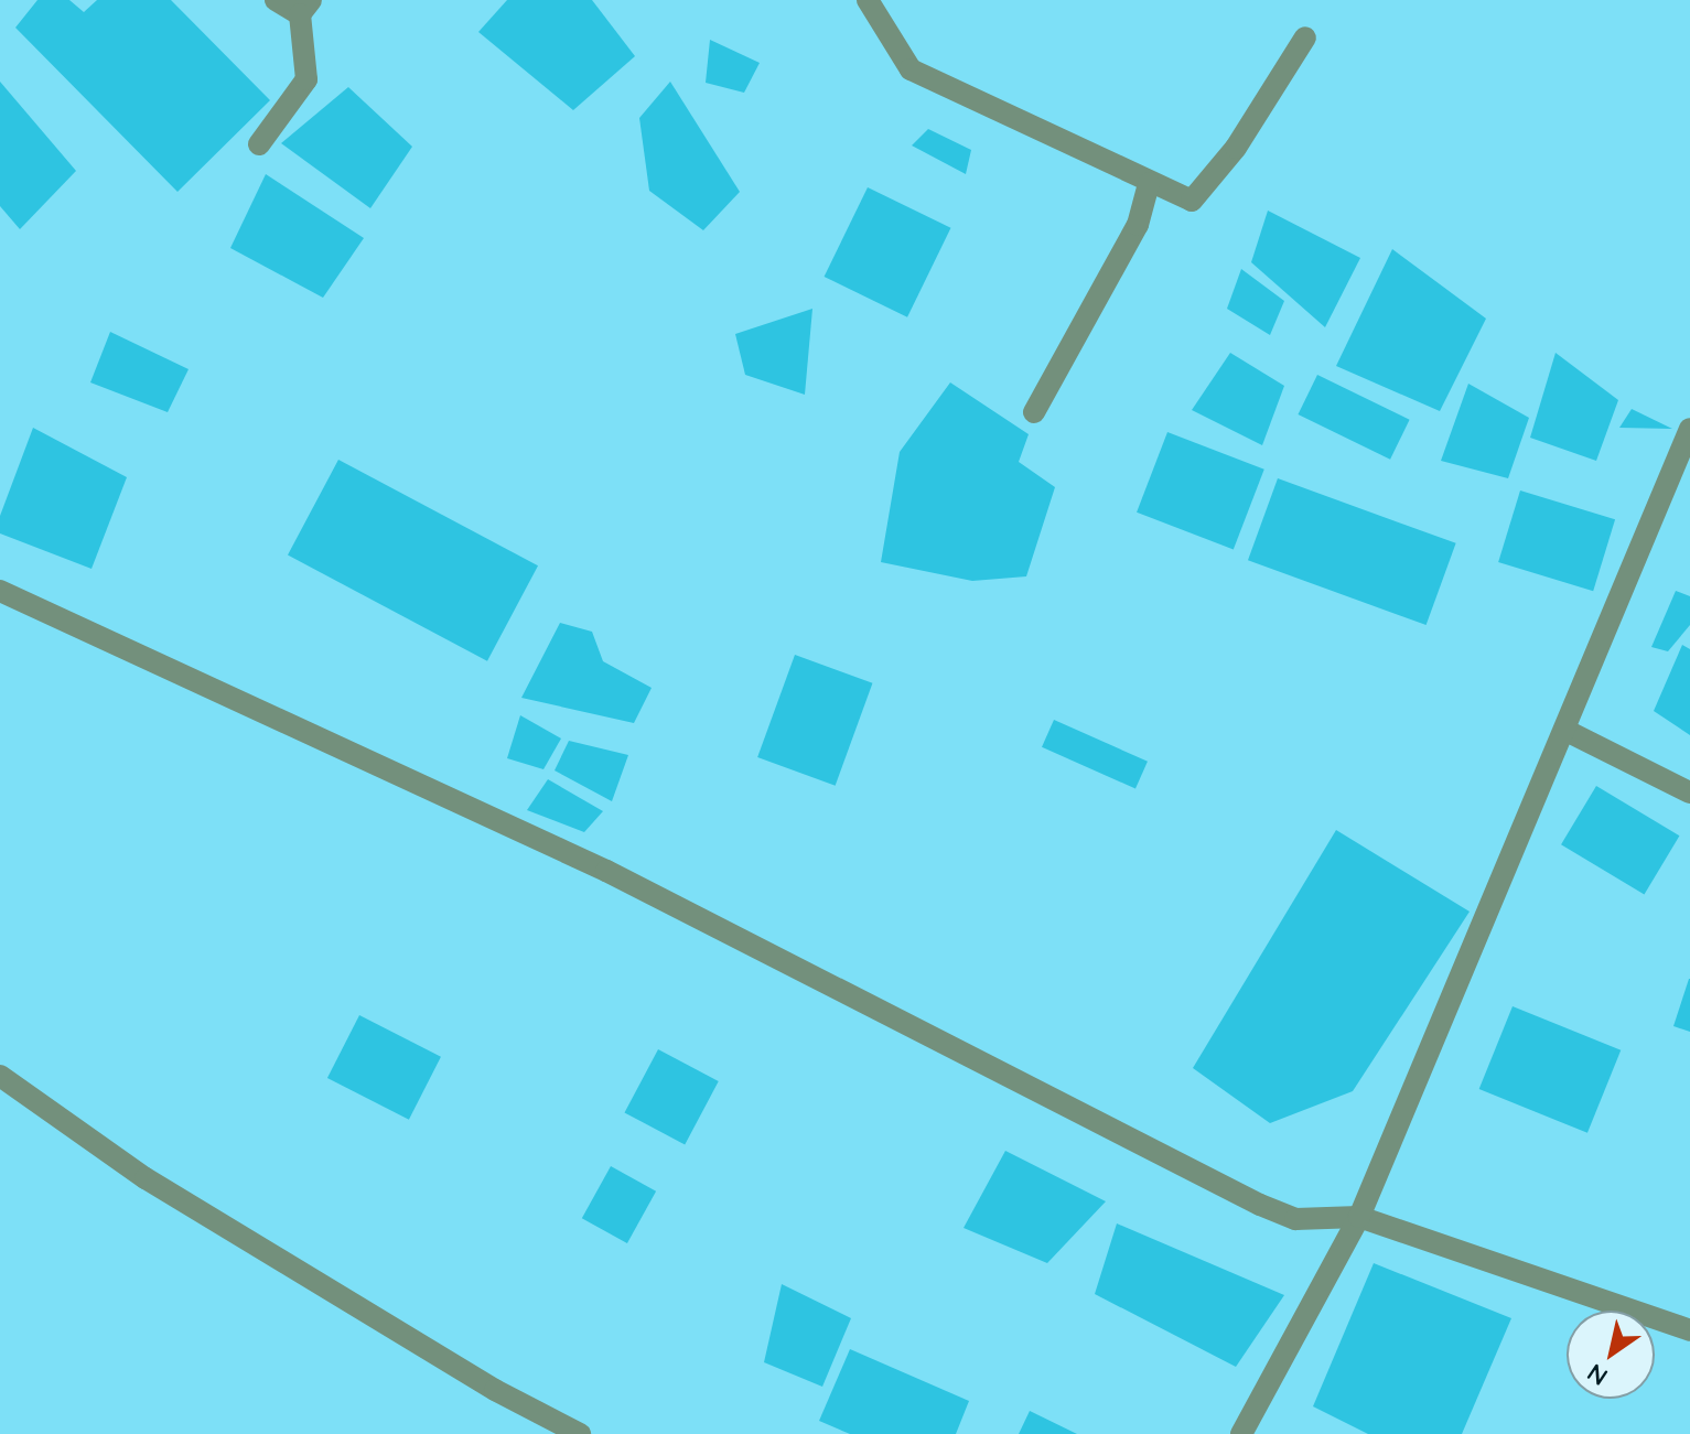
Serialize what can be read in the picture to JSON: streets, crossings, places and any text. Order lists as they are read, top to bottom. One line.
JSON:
{"north":"bottom left"}
